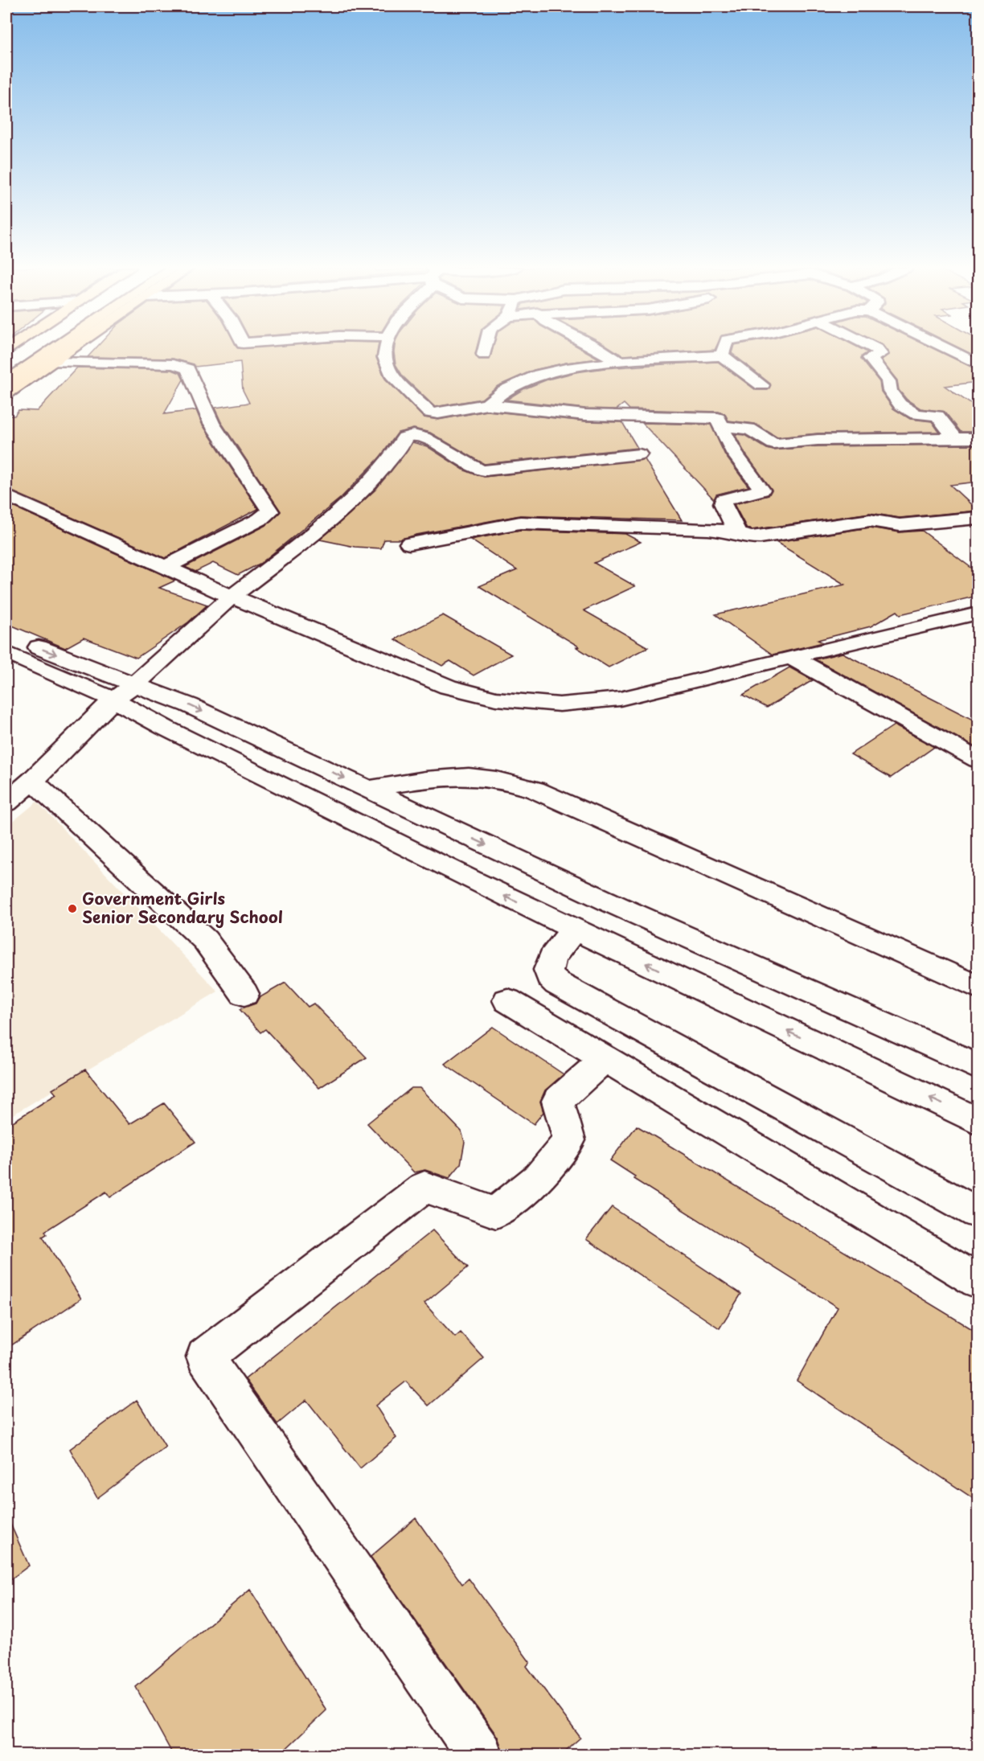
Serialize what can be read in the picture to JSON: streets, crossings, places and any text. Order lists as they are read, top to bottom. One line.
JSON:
{"places":["Government Girls Senior Secondary School"]}
